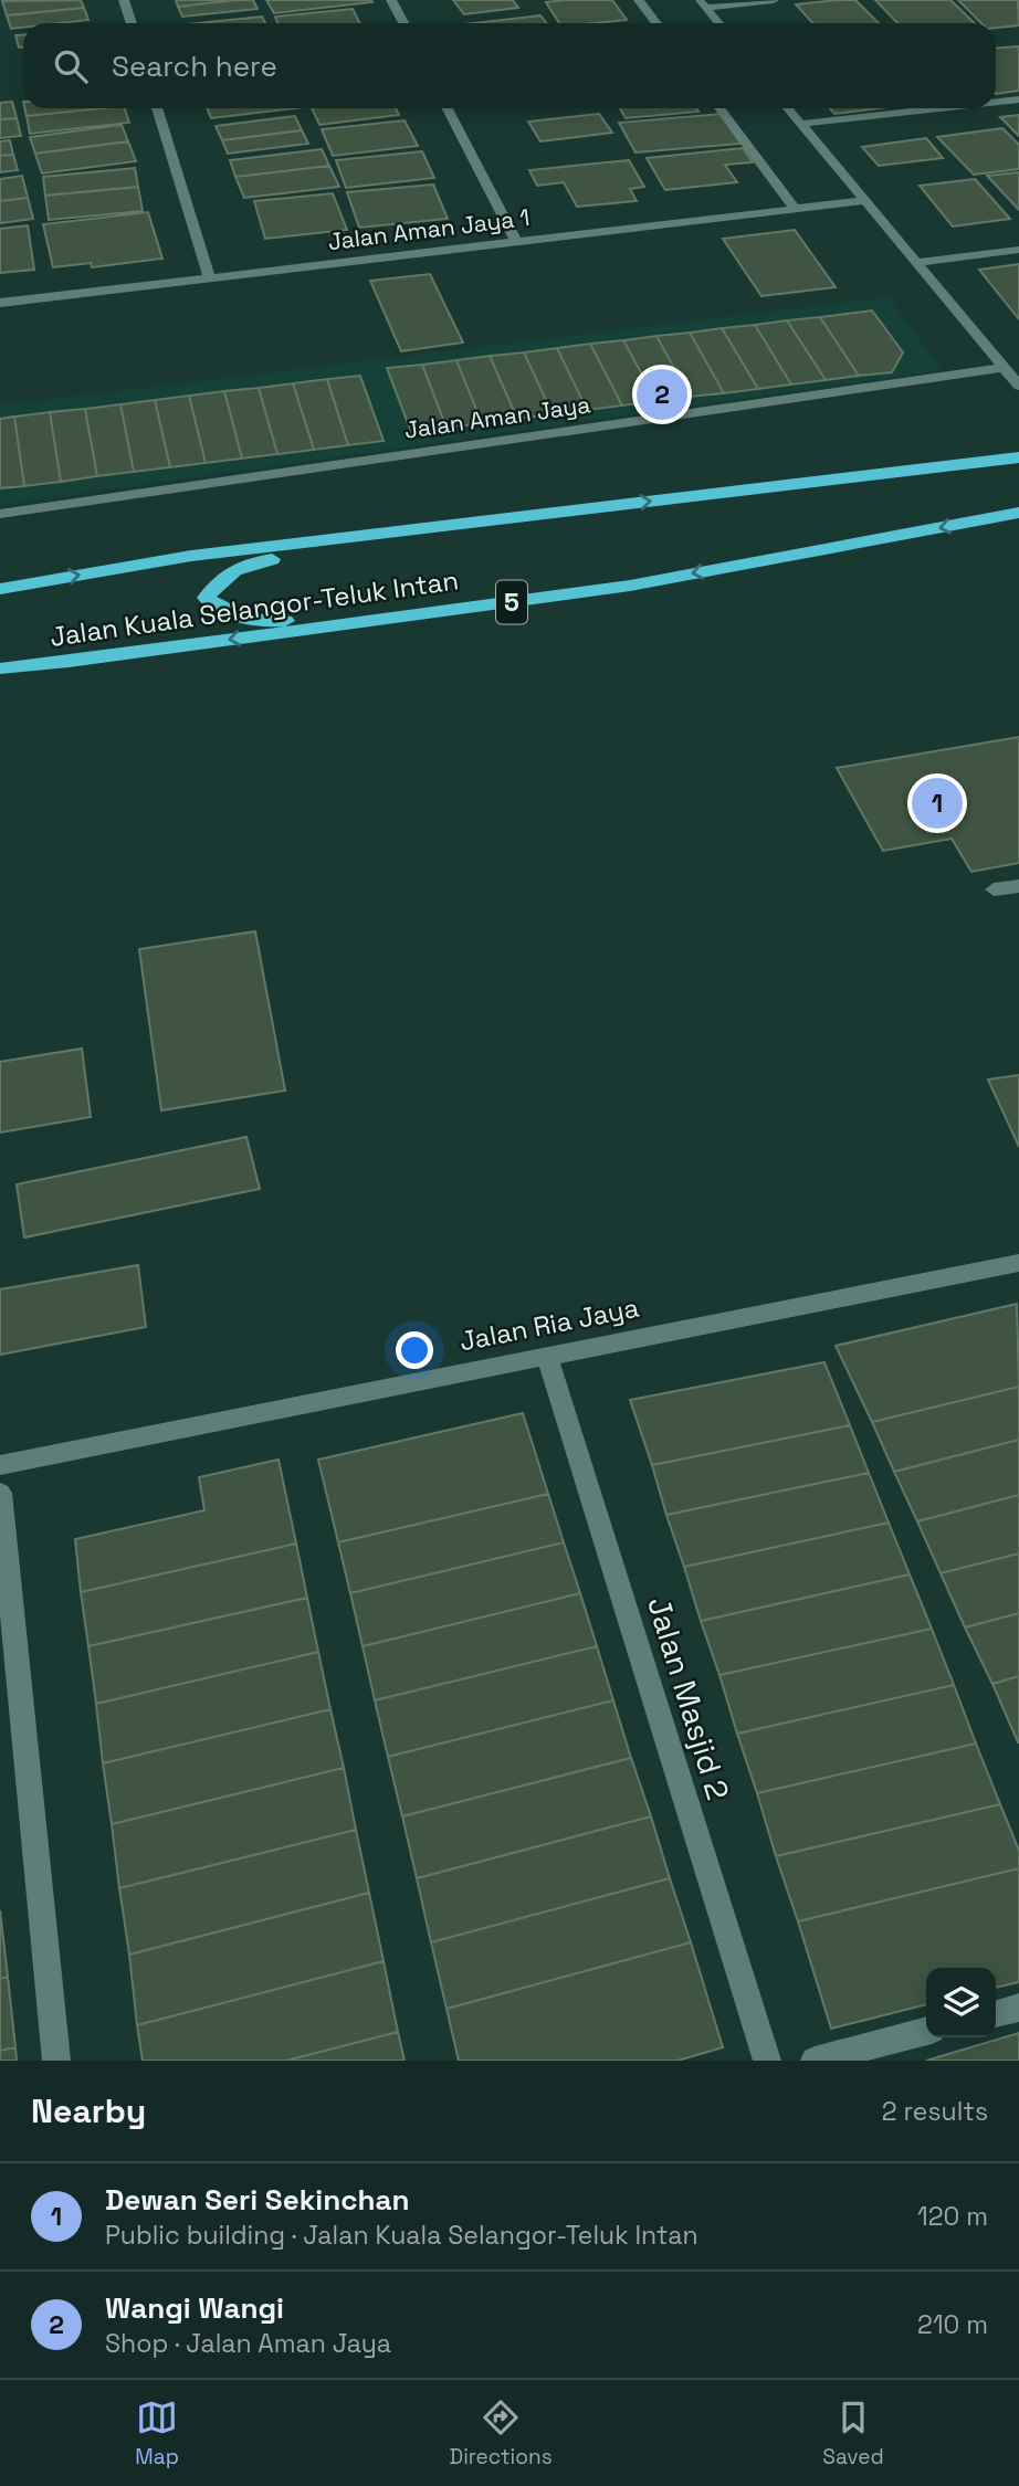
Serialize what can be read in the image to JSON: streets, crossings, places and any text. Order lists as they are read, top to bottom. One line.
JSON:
{"streets":{"highway":["5","Jalan Kuala Selangor-Teluk Intan"],"street":["Jalan Aman Jaya 1","Jalan Aman Jaya","Jalan Ria Jaya","Jalan Masjid 2"]},"crossings":[["Jalan Ria Jaya","Jalan Masjid 2"]],"page":{"search":"Search here","pins":["2","1"],"heading":["Nearby","2 results"],"list":[{"mark":"1","name":"Dewan Seri Sekinchan","note":"Public building · Jalan Kuala Selangor-Teluk Intan","value":"120 m"},{"mark":"2","name":"Wangi Wangi","note":"Shop · Jalan Aman Jaya","value":"210 m"}],"nav":["Map","Directions","Saved"]}}
